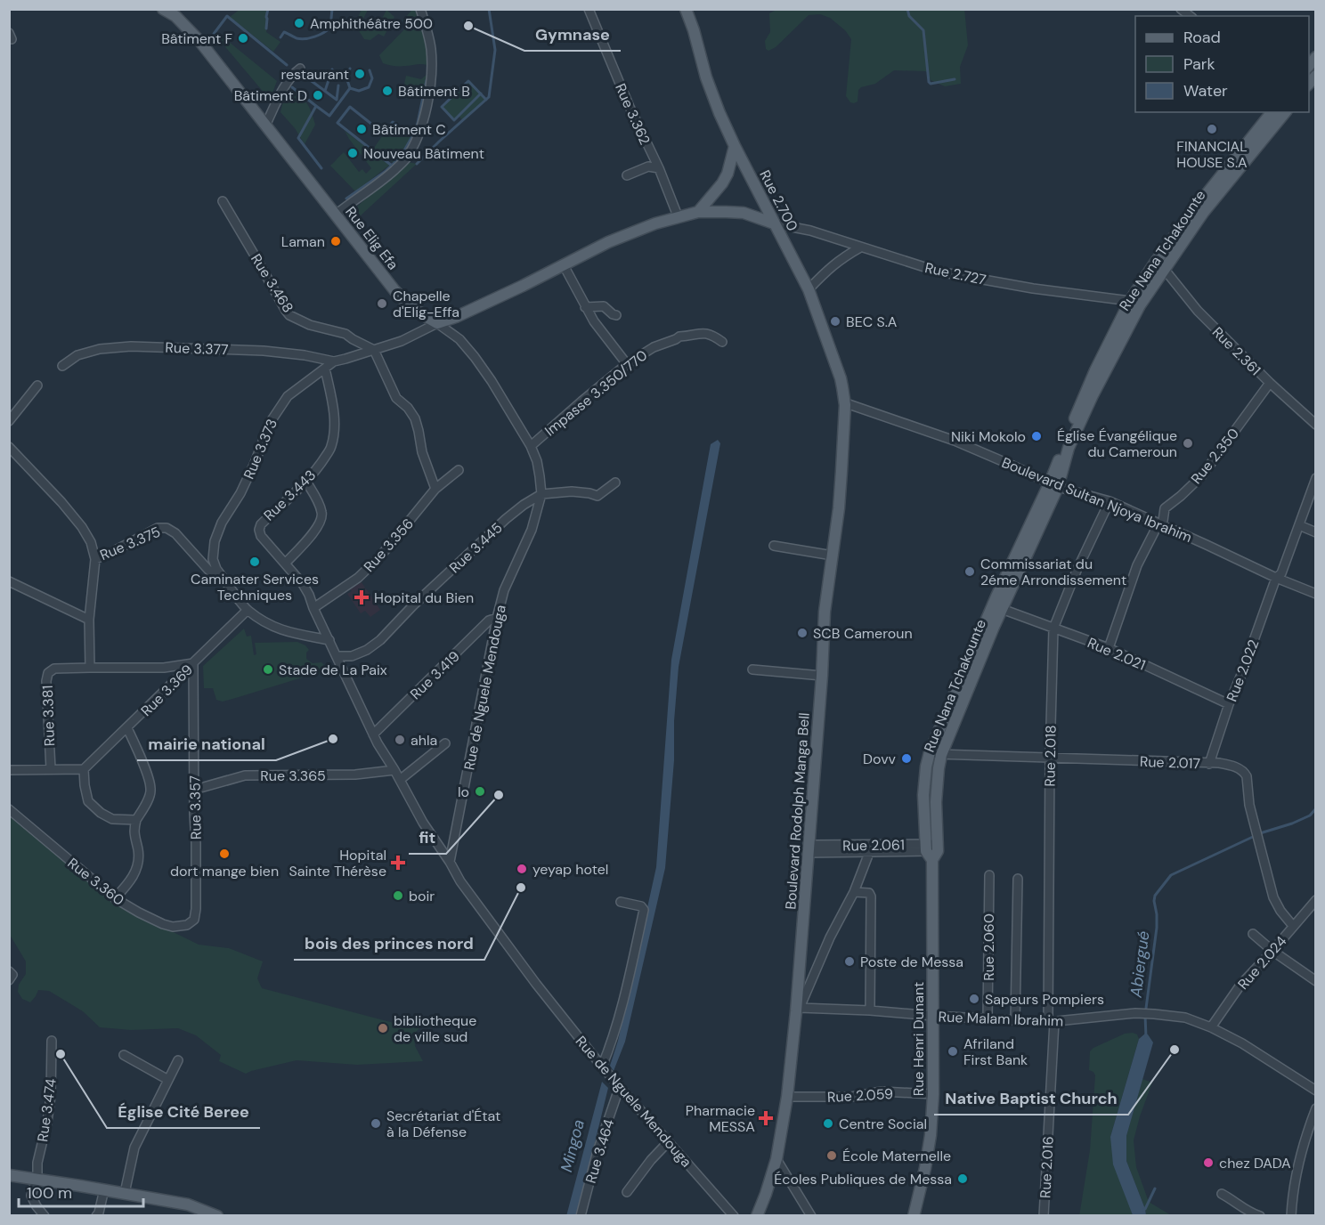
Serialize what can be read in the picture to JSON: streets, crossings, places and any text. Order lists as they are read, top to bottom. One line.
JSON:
{"streets":{"main road":["Rue 2.700","Rue Elig Efa","Rue Nana Tchakounte","Boulevard Rodolph Manga Bell","Rue Henri Dunant"],"street":["Rue 3.362","Rue 2.727","Rue 3.468","Rue 3.377","Rue 2.361","Impasse 3.350/770","Rue 3.373","Rue 2.350","Rue 3.443","Boulevard Sultan Njoya Ibrahim","Rue 3.375","Rue 3.356","Rue 3.445","Rue 2.021","Rue 2.022","Rue 3.419","Rue de Nguele Mendouga","Rue 3.369","Rue 3.381","Rue 2.018","Rue 2.017","Rue 3.365","Rue 3.357","Rue 2.061","Rue 3.360","Rue 2.060","Rue 2.024","Rue Malam Ibrahim","Rue 2.059","Rue 3.474","Rue 3.464","Rue 2.016"]},"crossings":[["Rue 2.700","Rue 2.727"],["Rue 2.700","Boulevard Sultan Njoya Ibrahim"],["Rue 2.700","Boulevard Rodolph Manga Bell"],["Rue Elig Efa","Rue 3.373"],["Rue Elig Efa","Rue de Nguele Mendouga"],["Rue Nana Tchakounte","Rue 2.727"],["Rue Nana Tchakounte","Rue 2.361"],["Rue Nana Tchakounte","Boulevard Sultan Njoya Ibrahim"],["Rue Nana Tchakounte","Rue 2.021"],["Rue Nana Tchakounte","Rue 2.017"],["Rue Nana Tchakounte","Rue 2.061"],["Rue Nana Tchakounte","Rue Henri Dunant"],["Rue 3.468","Rue 3.373"],["Rue 3.377","Rue 3.373"],["Rue 2.361","Rue 2.350"],["Impasse 3.350/770","Rue de Nguele Mendouga"],["Rue 3.373","Rue 3.443"],["Rue 3.373","Rue 3.375"],["Rue 3.373","Rue de Nguele Mendouga"],["Rue 2.350","Boulevard Sultan Njoya Ibrahim"],["Rue 2.350","Rue 2.021"],["Rue 3.443","Rue 3.356"],["Boulevard Sultan Njoya Ibrahim","Rue 2.022"],["Boulevard Sultan Njoya Ibrahim","Rue 2.018"],["Boulevard Sultan Njoya Ibrahim","Boulevard Rodolph Manga Bell"],["Rue 3.375","Rue 3.369"],["Rue 3.445","Rue de Nguele Mendouga"],["Rue 2.021","Rue 2.022"],["Rue 2.021","Rue 2.018"],["Rue 2.022","Rue 2.017"],["Rue 3.419","Rue de Nguele Mendouga"],["Rue de Nguele Mendouga","Rue 3.464"],["Rue 3.369","Rue 3.357"],["Rue 2.018","Rue 2.017"],["Rue 2.018","Rue Malam Ibrahim"],["Rue 2.018","Rue 2.016"],["Rue 2.017","Rue 2.024"],["Rue 3.365","Rue 3.357"],["Rue 3.357","Rue 3.360"],["Boulevard Rodolph Manga Bell","Rue 2.061"],["Boulevard Rodolph Manga Bell","Rue Malam Ibrahim"],["Boulevard Rodolph Manga Bell","Rue 2.059"],["Rue 2.061","Rue Henri Dunant"],["Rue 2.060","Rue Malam Ibrahim"],["Rue 2.024","Rue Malam Ibrahim"],["Rue Malam Ibrahim","Rue Henri Dunant"],["Rue Malam Ibrahim","Rue 2.016"],["Rue Henri Dunant","Rue 2.059"]],"water":["Abiergué","Mingoa"],"places":{"other":["Amphithéâtre 500","Gymnase","Bâtiment F","restaurant","Bâtiment B","Bâtiment D","Bâtiment C","FINANCIAL HOUSE S.A","Nouveau Bâtiment","Laman","Chapelle d'Elig-Effa","BEC S.A","Niki Mokolo","Église Évangélique du Cameroun","Caminater Services Techniques","Commissariat du 2éme Arrondissement","SCB Cameroun","Stade de La Paix","mairie national","ahla","Dovv","lo","fit","dort mange bien","yeyap hotel","bois des princes nord","boir","Poste de Messa","Sapeurs Pompiers","bibliotheque de ville sud","Native Baptist Church","Afriland First Bank","Église Cité Beree","Secrétariat d'État à la Défense","Centre Social","École Maternelle","chez DADA","Écoles Publiques de Messa"],"health":["Hopital du Bien","Hopital Sainte Thérèse","Pharmacie MESSA"]},"legend":["Road","Park","Water"],"scale_bar":"100 m"}
